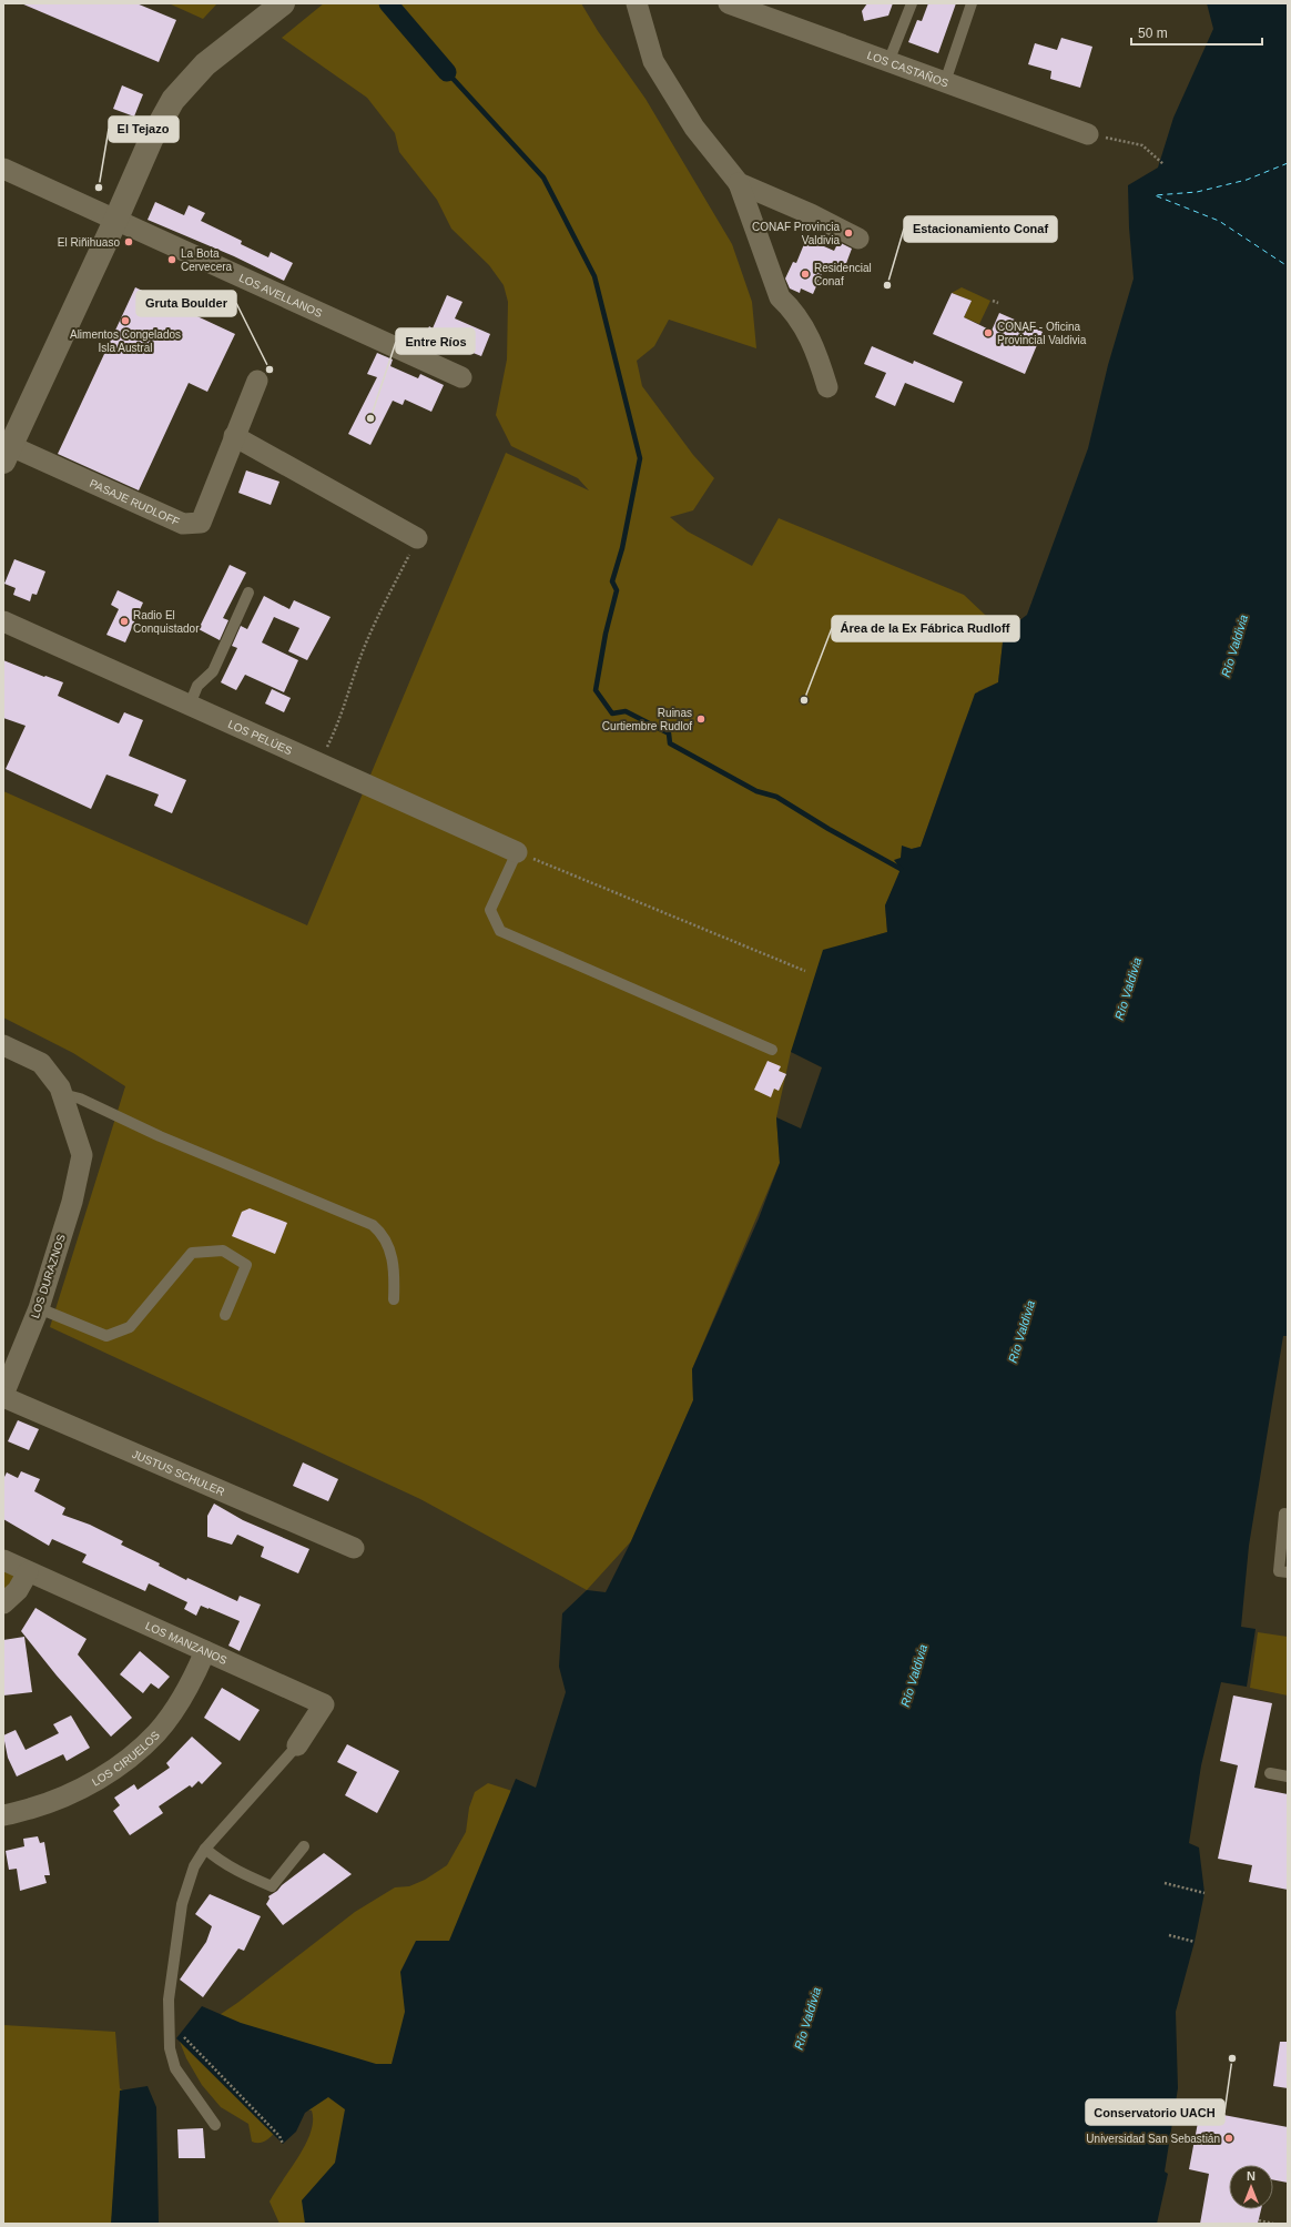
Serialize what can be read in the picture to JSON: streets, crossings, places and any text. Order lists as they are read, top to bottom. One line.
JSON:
{"streets":{"street":["LOS CASTAÑOS","LOS AVELLANOS","PASAJE RUDLOFF","LOS PELÚES","LOS DURAZNOS","JUSTUS SCHULER","LOS MANZANOS","LOS CIRUELOS"]},"crossings":[["LOS DURAZNOS","JUSTUS SCHULER"],["LOS MANZANOS","LOS CIRUELOS"]],"water":["Río Valdivia"],"places":["El Tejazo","CONAF Provincia Valdivia","El Riñihuaso","La Bota Cervecera","Residencial Conaf","Estacionamiento Conaf","Alimentos Congelados Isla Austral","CONAF - Oficina Provincial Valdivia","Gruta Boulder","Entre Ríos","Radio El Conquistador","Área de la Ex Fábrica Rudloff","Ruinas Curtiembre Rudlof","Conservatorio UACH","Universidad San Sebastián"],"scale_bar":"50 m","north":"top"}
